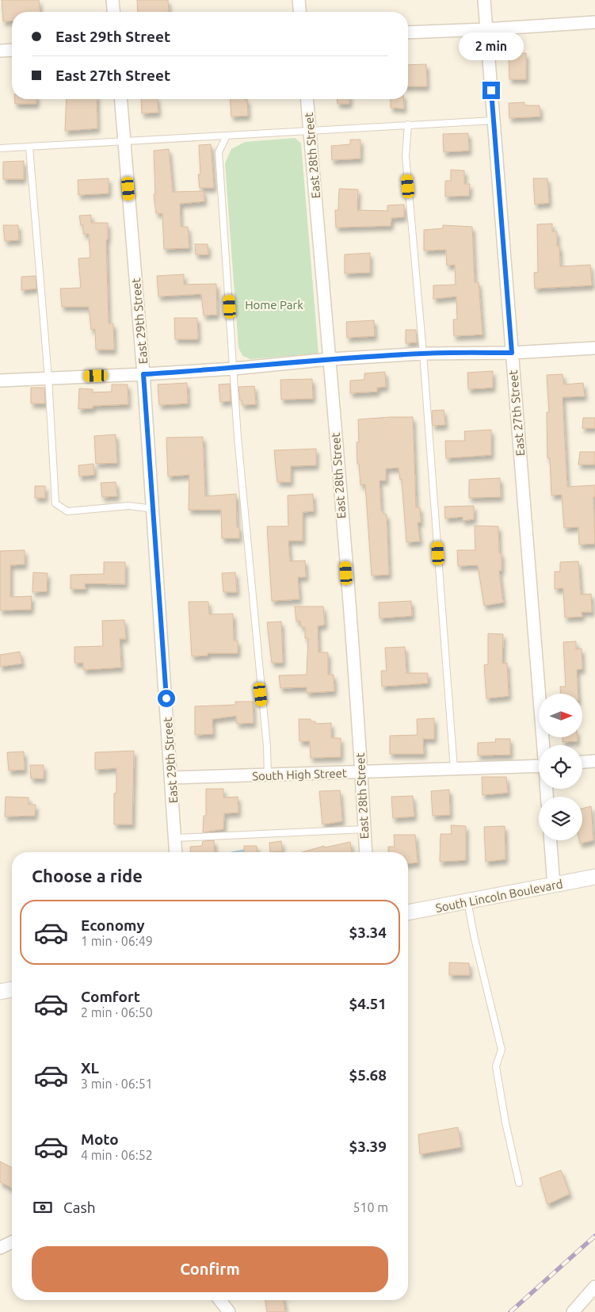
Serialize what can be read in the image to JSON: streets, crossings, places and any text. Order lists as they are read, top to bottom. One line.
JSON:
{"streets":{"street":["East 28th Street","East 29th Street","East 27th Street","South High Street","South Lincoln Boulevard"]},"crossings":[["East 28th Street","South High Street"],["East 29th Street","South High Street"]],"parks":["Home Park"],"north":"right","page":{"banner":["East 29th Street","East 27th Street"],"bubble":"2 min","heading":"Choose a ride","list":[{"name":"Economy","note":"1 min · 06:49","value":"$3.34"},{"name":"Comfort","note":"2 min · 06:50","value":"$4.51"},{"name":"XL","note":"3 min · 06:51","value":"$5.68"},{"name":"Moto","note":"4 min · 06:52","value":"$3.39"}],"pay":["Cash","510 m"],"buttons":"Confirm"}}
